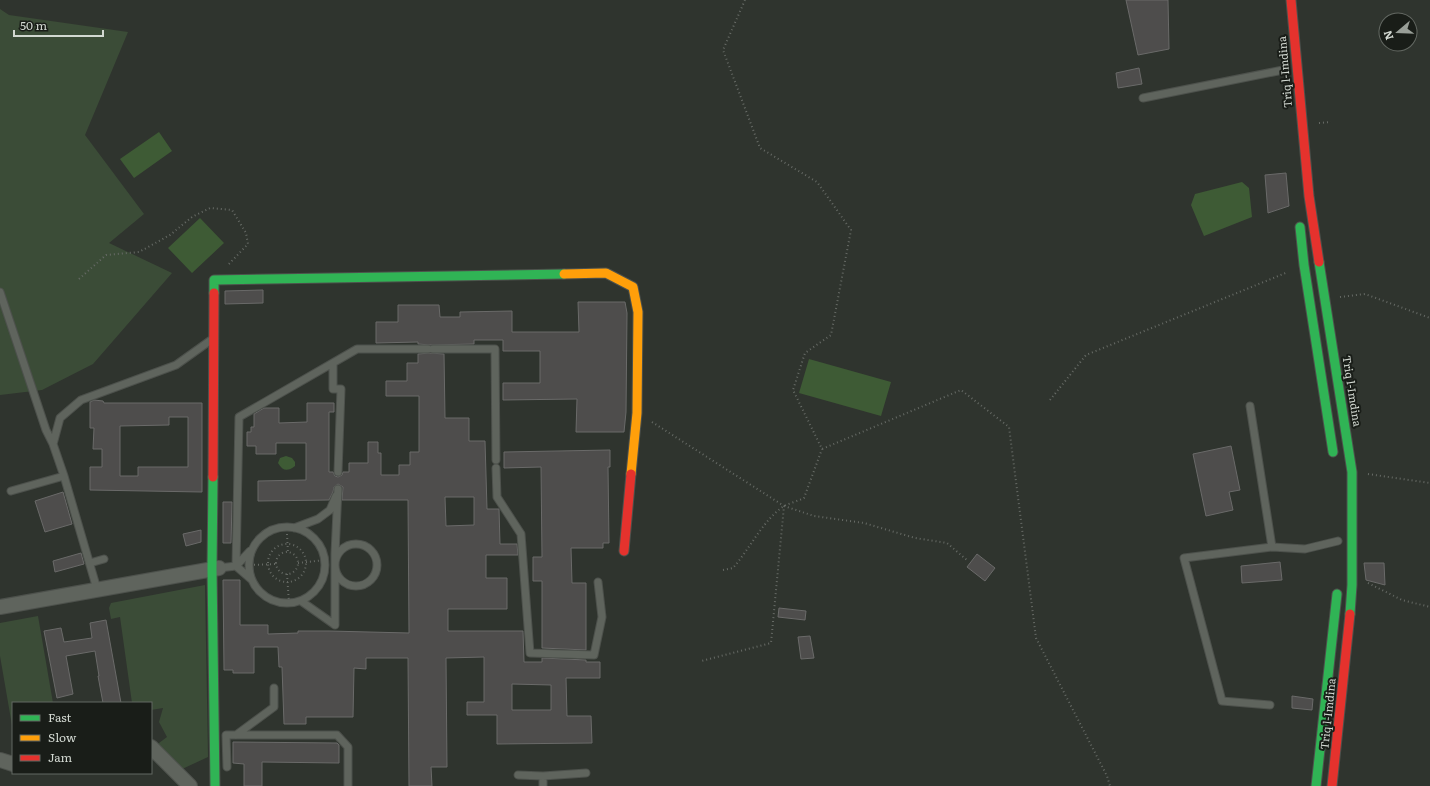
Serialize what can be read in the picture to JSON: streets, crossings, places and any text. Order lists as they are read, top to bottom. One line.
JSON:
{"streets":{"main road":["Triq l-Imdina"]},"legend":["Fast","Slow","Jam"],"scale_bar":"50 m","north":"left"}
